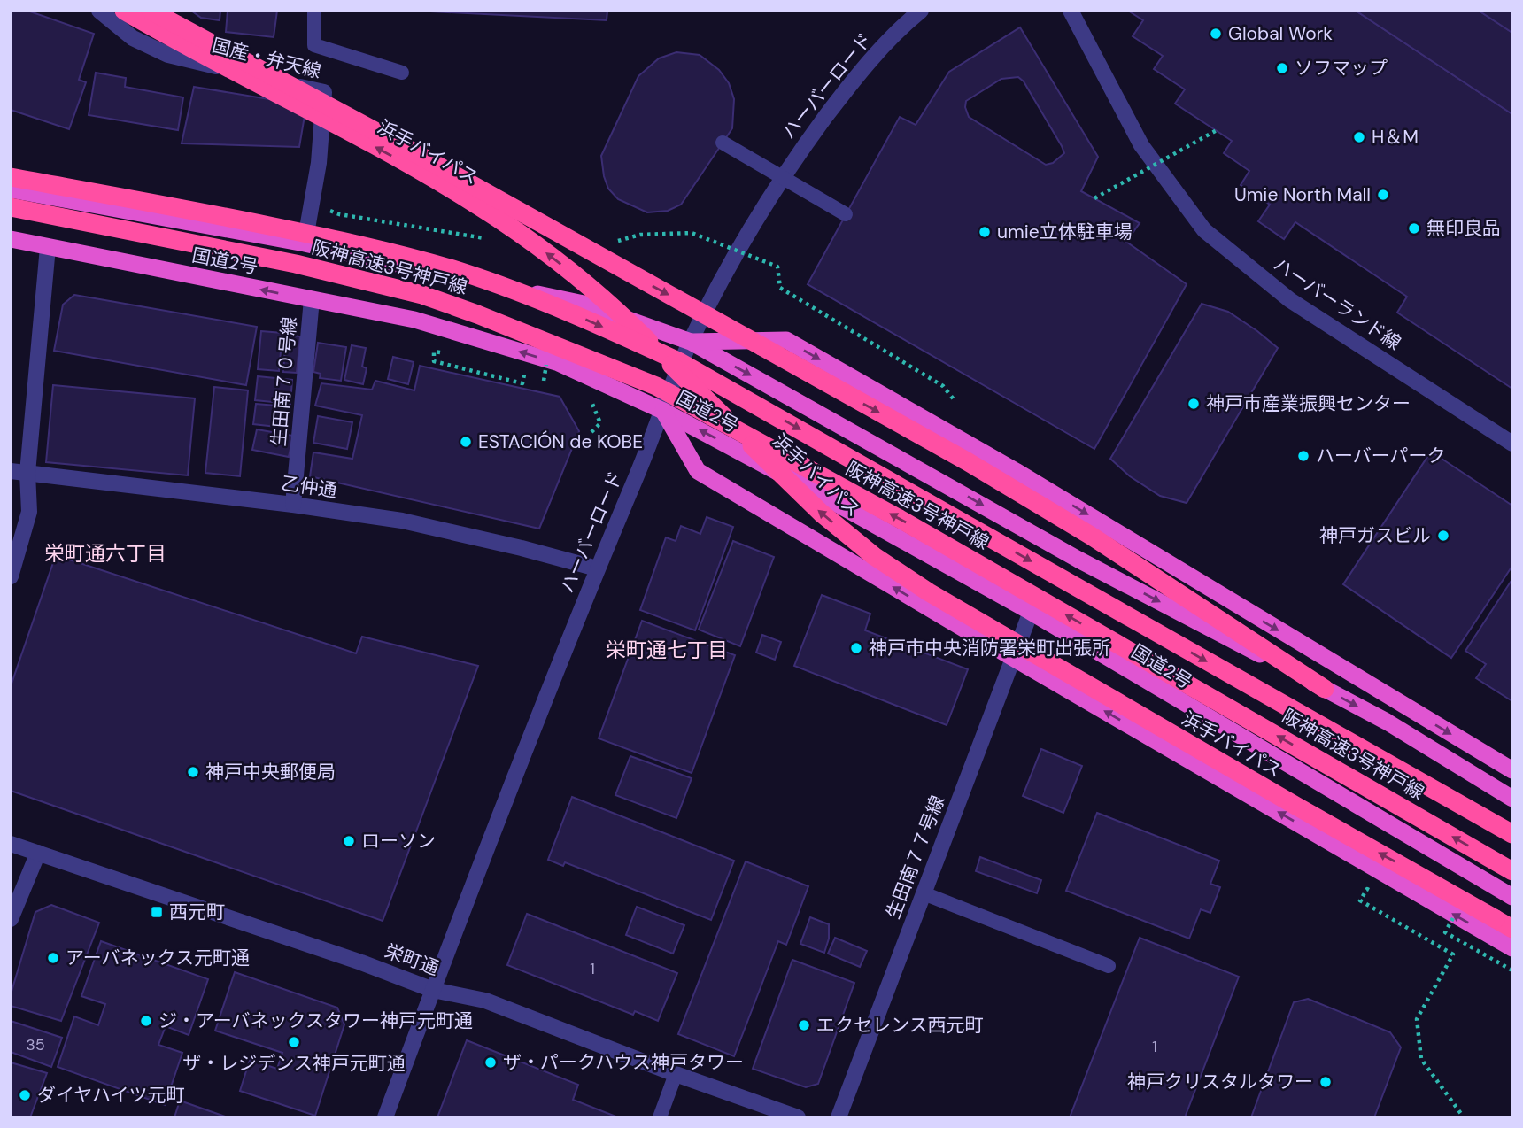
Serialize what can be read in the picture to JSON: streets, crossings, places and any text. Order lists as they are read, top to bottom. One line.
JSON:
{"streets":{"highway":["浜手バイパス","国道2号","阪神高速3号神戸線"],"street":["国産・弁天線","ハーバーロード","ハーバーランド線","生田南７０号線","乙仲通","生田南７７号線","栄町通"]},"crossings":[["国産・弁天線","国道2号"],["ハーバーロード","国道2号"],["ハーバーロード","乙仲通"],["ハーバーロード","栄町通"],["浜手バイパス","国道2号"],["国道2号","生田南７０号線"],["国道2号","生田南７７号線"],["生田南７０号線","乙仲通"]],"districts":["栄町通六丁目","栄町通七丁目"],"places":{"other":["Global Work","ソフマップ","H＆M","Umie North Mall","無印良品","umie立体駐車場","神戸市産業振興センター","ESTACIÓN de KOBE","ハーバーパーク","神戸ガスビル","神戸市中央消防署栄町出張所","神戸中央郵便局","ローソン","アーバネックス元町通","ジ・アーバネックスタワー神戸元町通","エクセレンス西元町","ザ・レジデンス神戸元町通","ザ・パークハウス神戸タワー","神戸クリスタルタワー","ダイヤハイツ元町"],"transit":["西元町"]},"house_numbers":["1","35","1"]}
